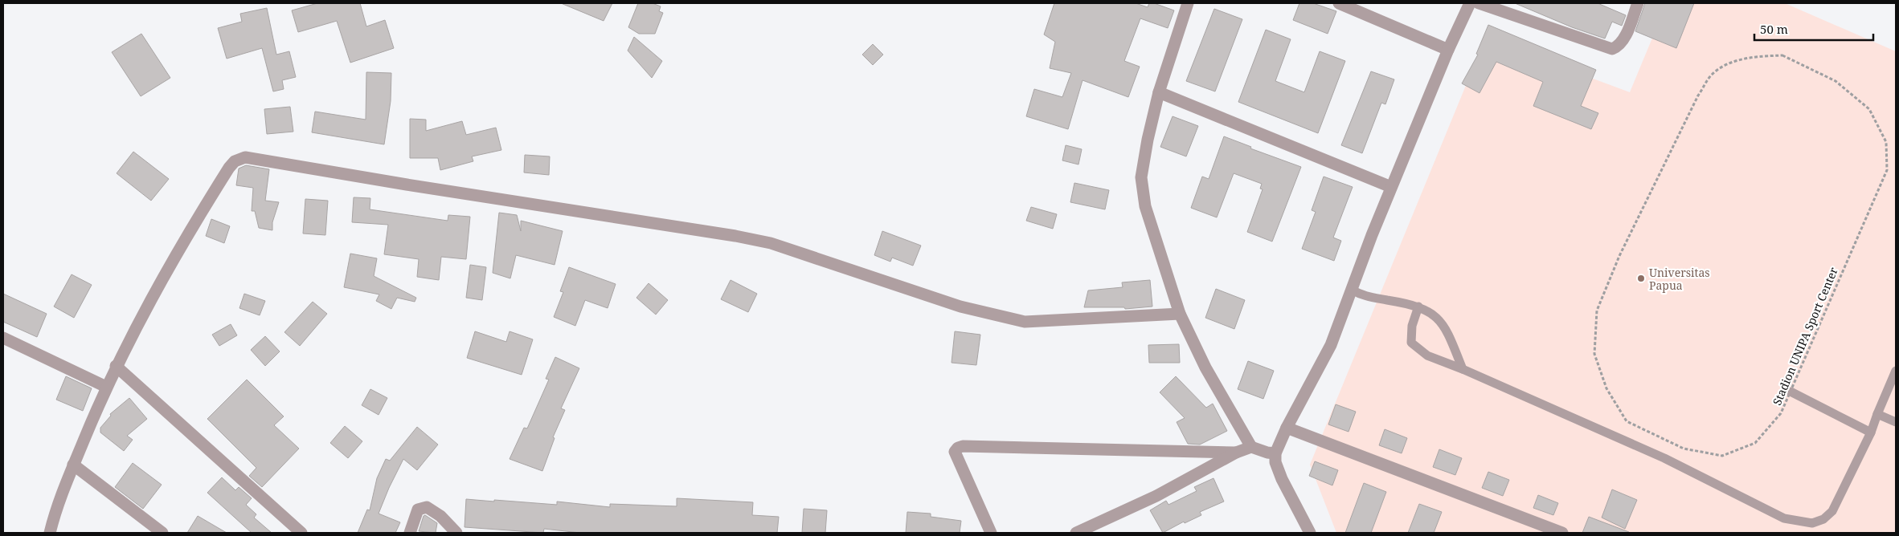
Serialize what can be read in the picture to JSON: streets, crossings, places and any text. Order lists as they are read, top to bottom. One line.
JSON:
{"streets":{"path":["Stadion UNIPA Sport Center"]},"places":["Universitas Papua"],"scale_bar":"50 m"}
